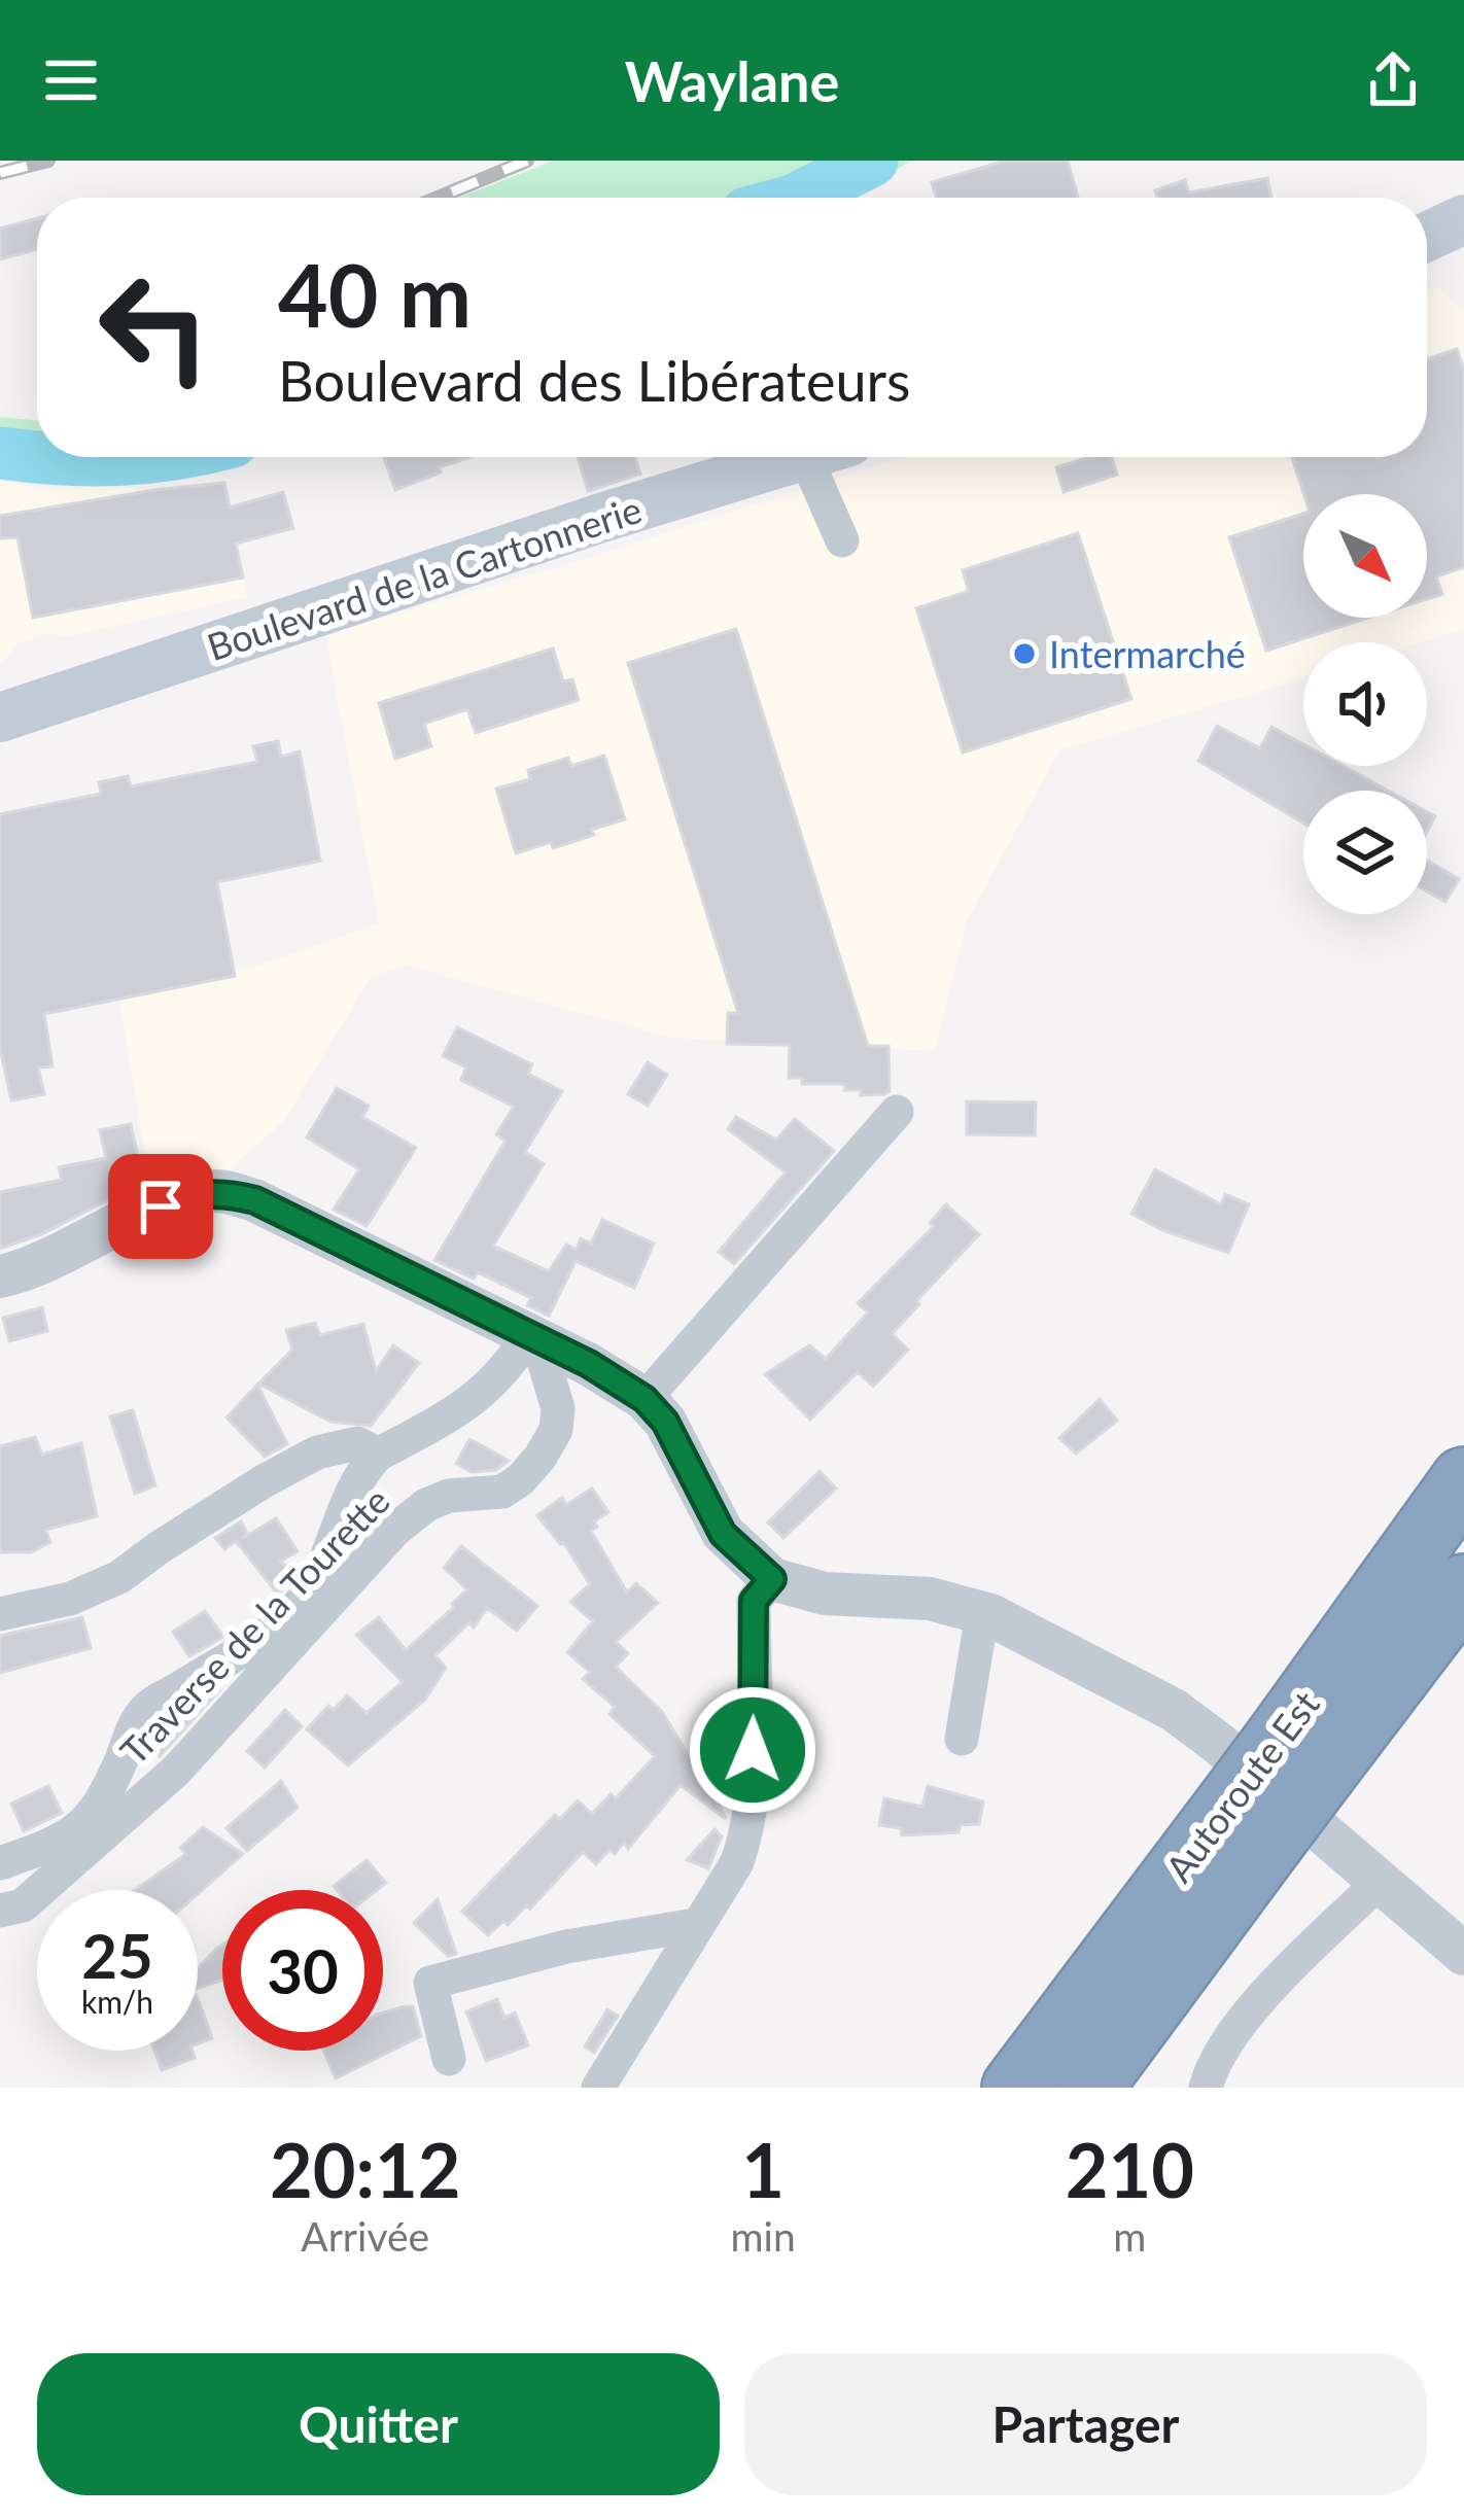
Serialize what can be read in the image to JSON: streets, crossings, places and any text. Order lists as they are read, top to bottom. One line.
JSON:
{"streets":{"highway":["Autoroute Est"],"main road":["Boulevard de la Cartonnerie"],"street":["Traverse de la Tourette"]},"places":["Intermarché"],"north":"bottom right","page":{"header":"Waylane","turn":["40 m","Boulevard des Libérateurs"],"speed":"25 km/h","limit":"30","eta":["20:12","Arrivée","1","min","210","m"],"buttons":["Quitter","Partager"]}}
